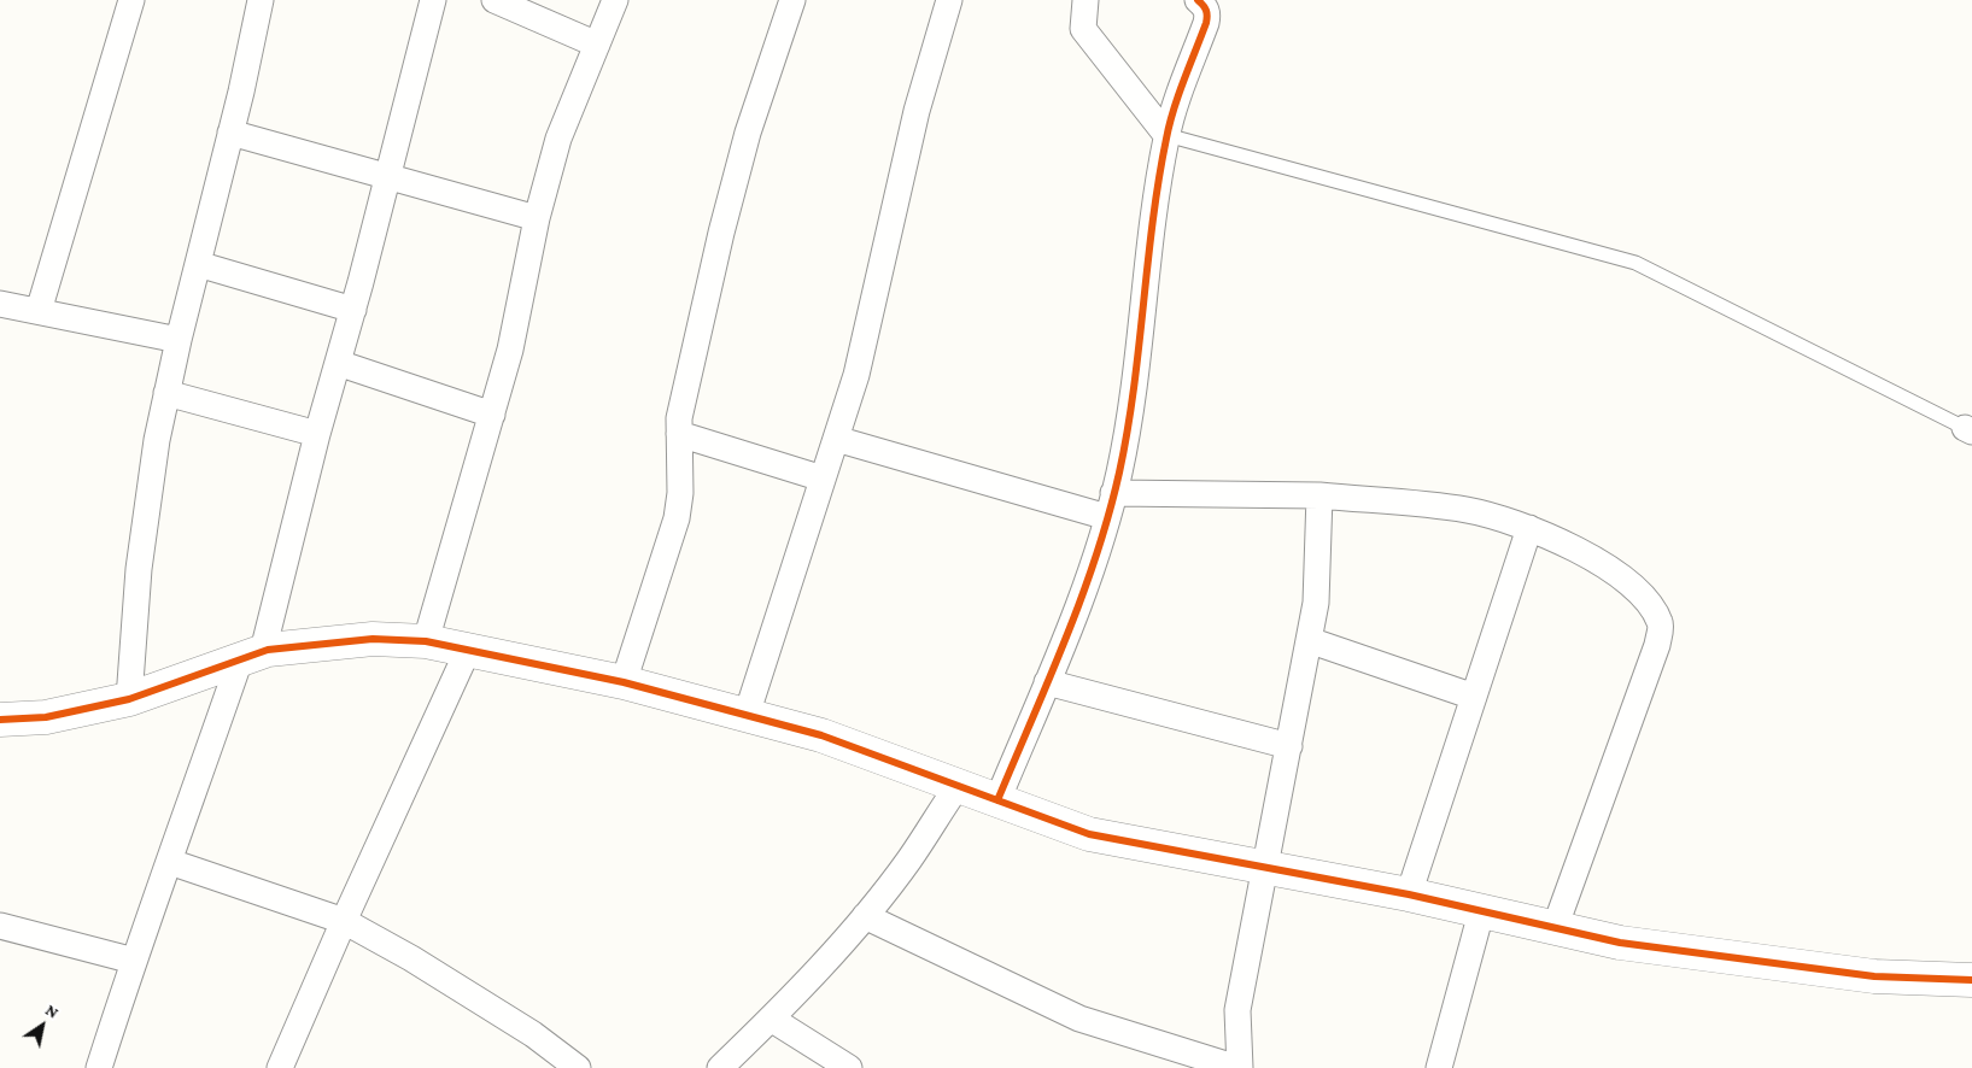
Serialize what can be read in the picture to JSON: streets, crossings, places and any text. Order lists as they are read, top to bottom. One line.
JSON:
{"north":"top right"}
